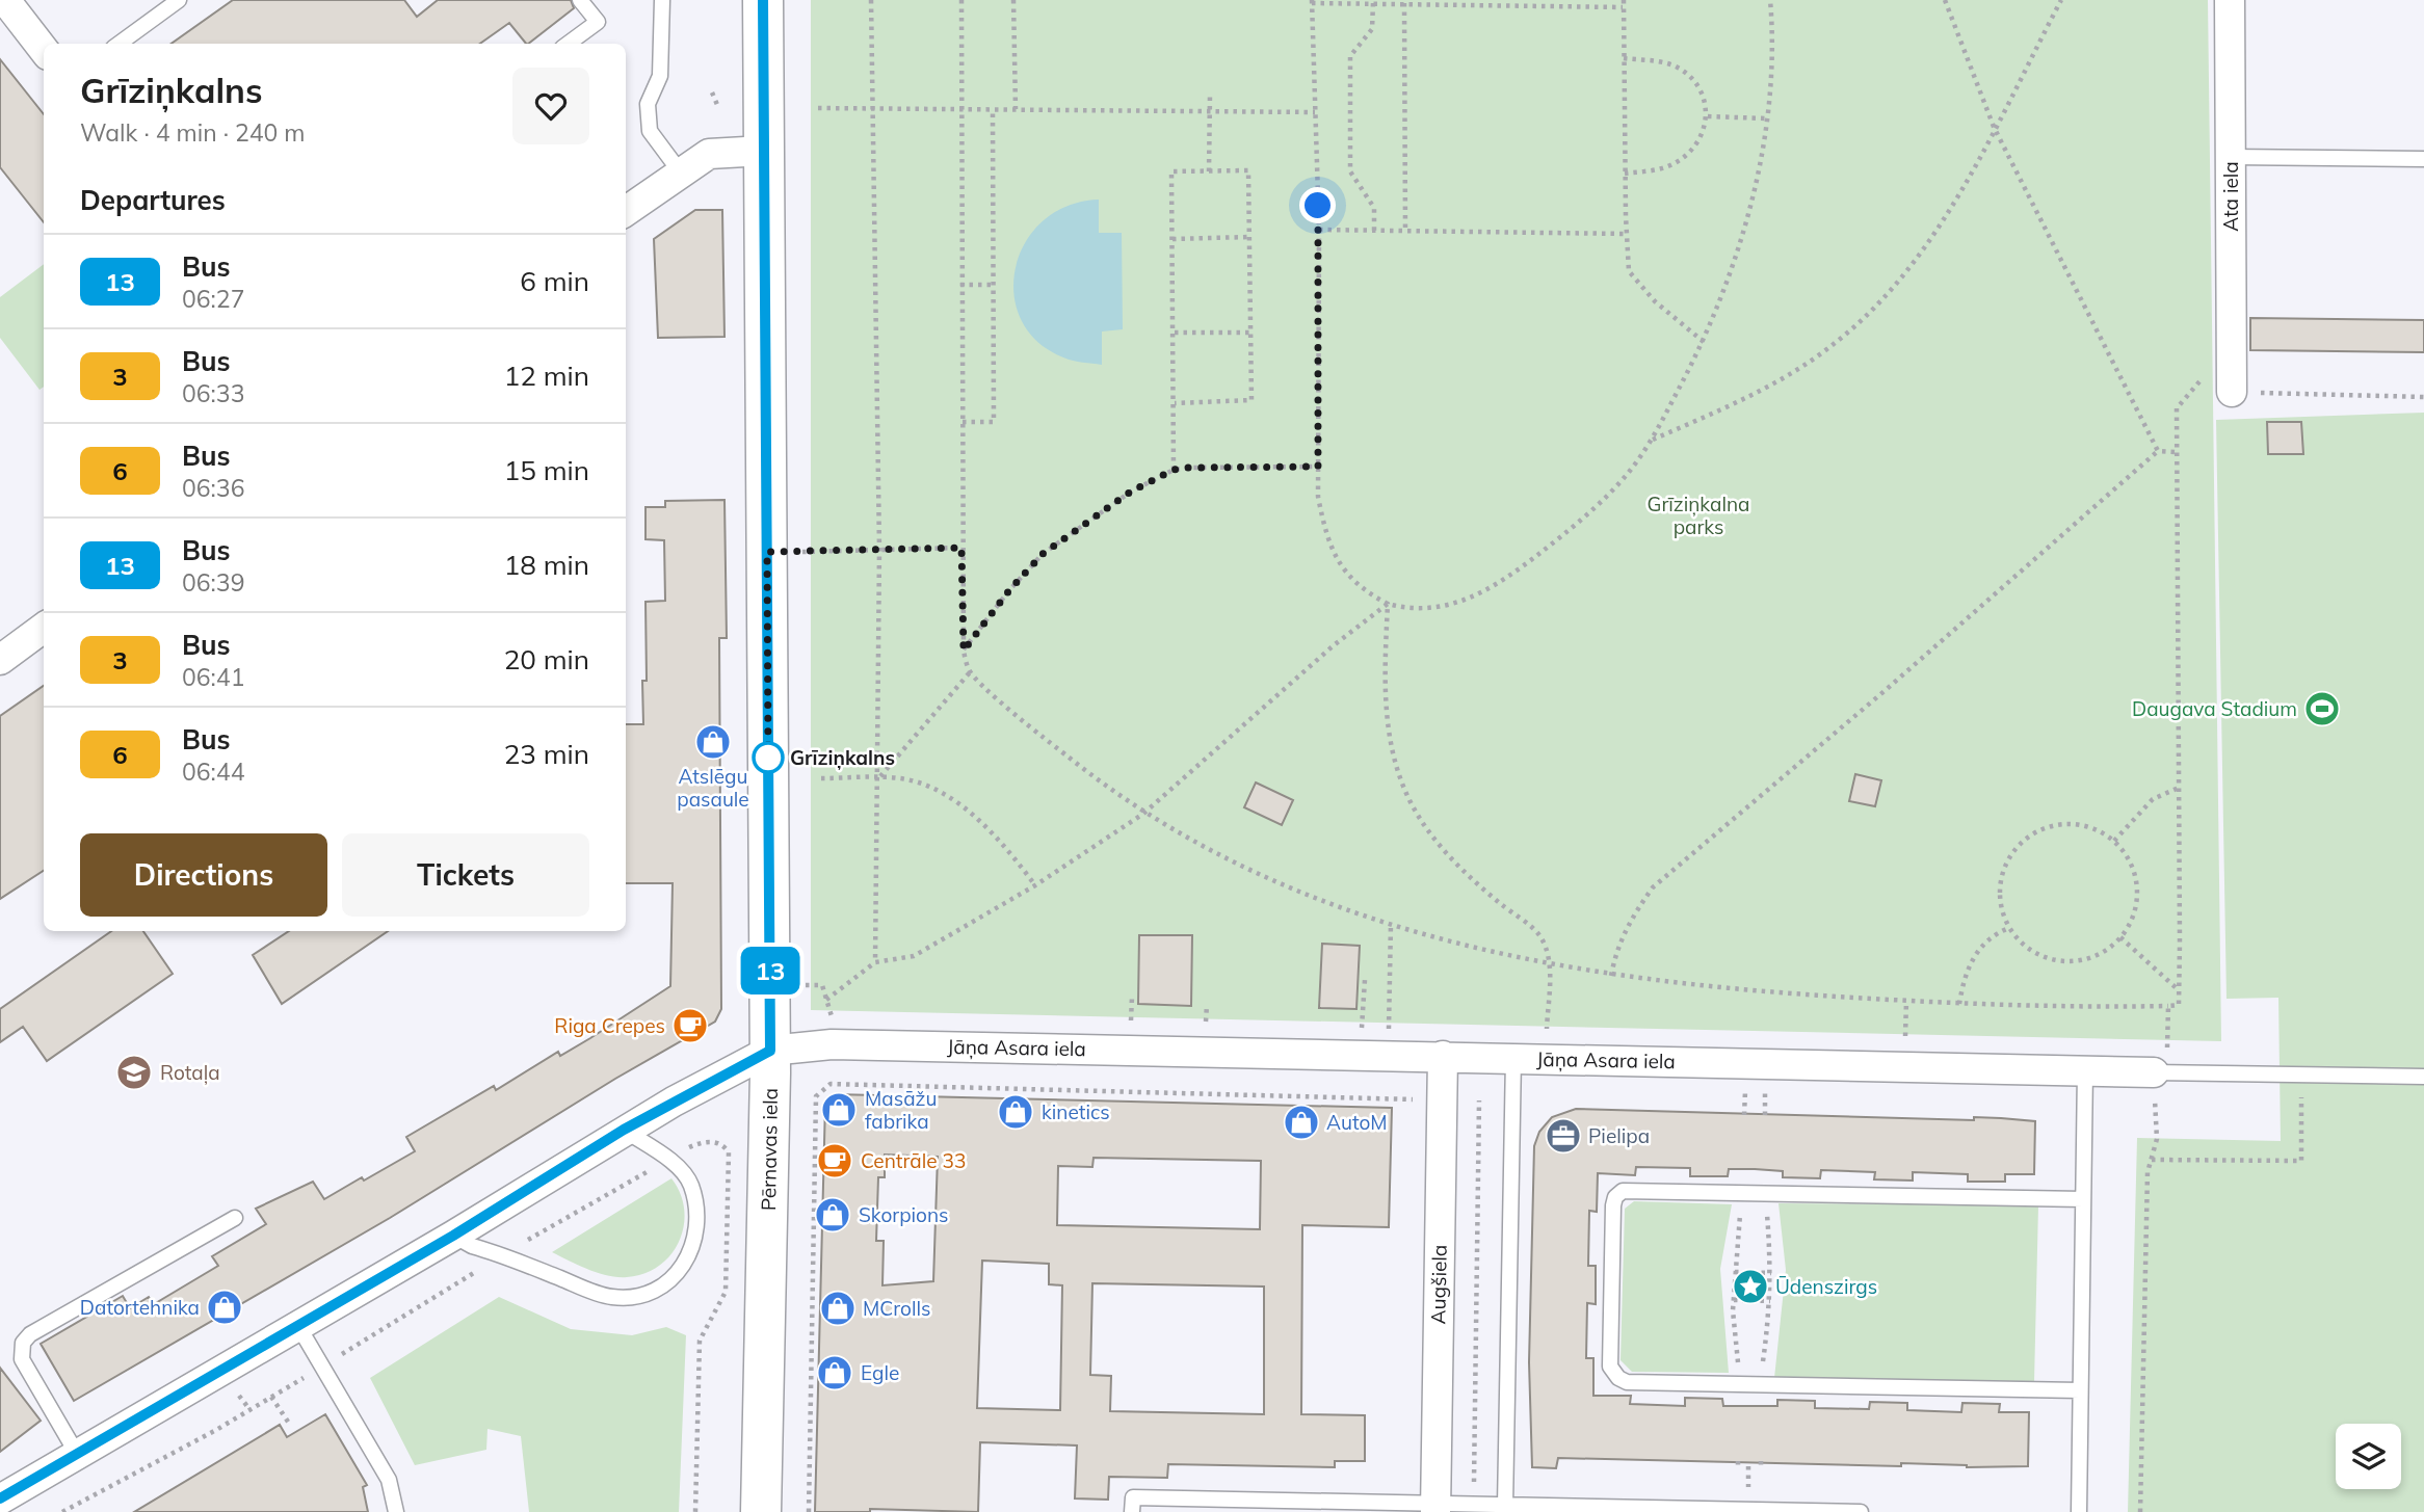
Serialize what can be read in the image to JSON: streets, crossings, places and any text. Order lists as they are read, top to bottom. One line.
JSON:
{"streets":{"main road":["Pērnavas iela"],"street":["Ata iela","Jāņa Asara iela","Augšiela"]},"crossings":[["Jāņa Asara iela","Pērnavas iela"],["Jāņa Asara iela","Augšiela"]],"parks":["Grīziņkalna parks"],"places":{"sports":["Daugava Stadium"],"shop":["Atslēgu pasaule","Masāžu fabrika","kinetics","AutoM","Skorpions","Datortehnika","MCrolls","Egle"],"other":["Grīziņkalns"],"cafe":["Riga Crepes","Centrāle 33"],"school or university":["Rotaļa"],"office":["Pielipa"],"place":["Ūdenszirgs"]},"lines":["bus line 13"],"page":{"on_map":"13","heading":[["Grīziņkalns","Walk · 4 min · 240 m"],"Departures"],"list":[{"mark":"13","name":"Bus","note":"06:27","value":"6 min"},{"mark":"3","name":"Bus","note":"06:33","value":"12 min"},{"mark":"6","name":"Bus","note":"06:36","value":"15 min"},{"mark":"13","name":"Bus","note":"06:39","value":"18 min"},{"mark":"3","name":"Bus","note":"06:41","value":"20 min"},{"mark":"6","name":"Bus","note":"06:44","value":"23 min"}],"buttons":["Directions","Tickets"]}}
